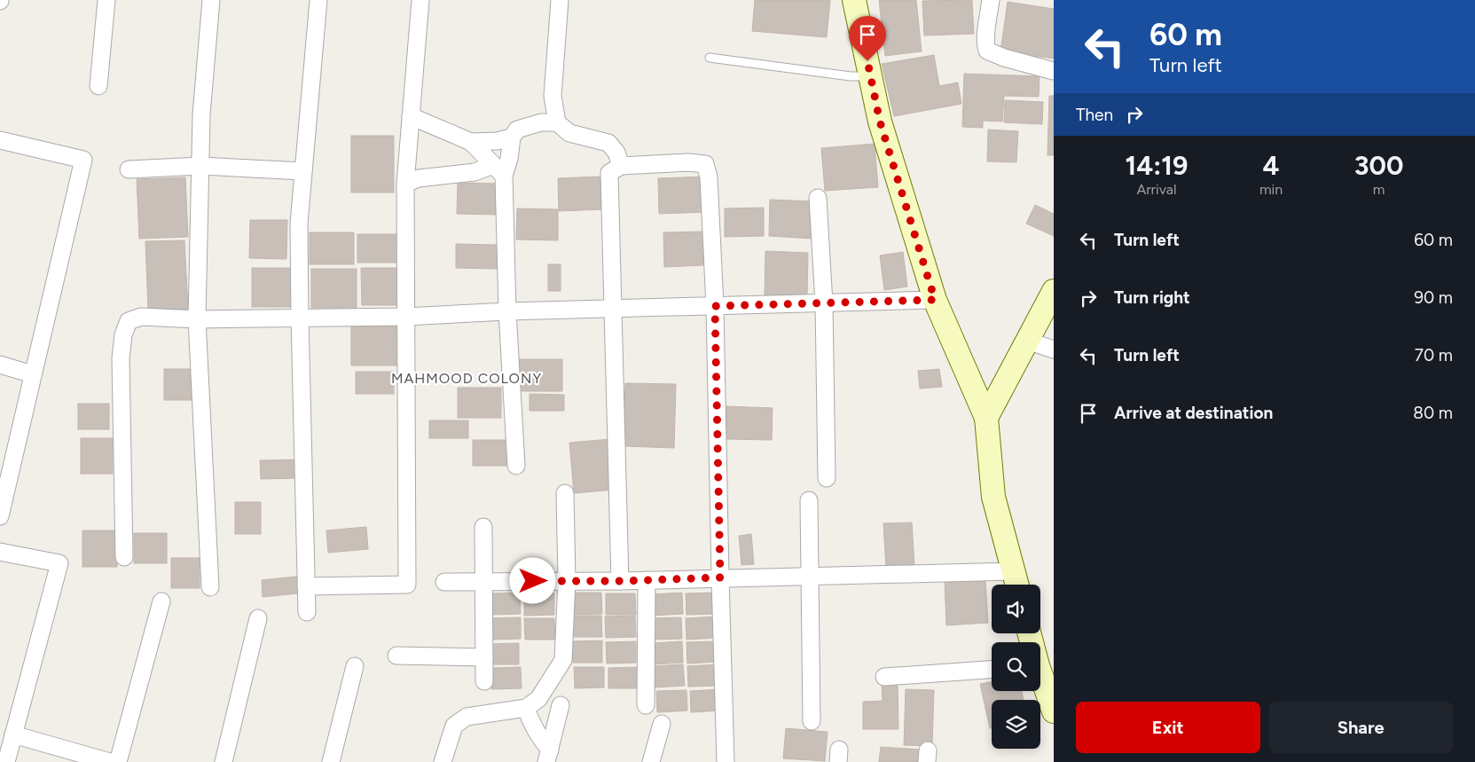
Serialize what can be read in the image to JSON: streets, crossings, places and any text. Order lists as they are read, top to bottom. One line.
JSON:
{"districts":["MAHMOOD COLONY"],"page":{"turn":["60 m","Turn left"],"then":"Then","eta":["14:19","Arrival","4","min","300","m"],"list":[{"name":"Turn left","value":"60 m"},{"name":"Turn right","value":"90 m"},{"name":"Turn left","value":"70 m"},{"name":"Arrive at destination","value":"80 m"}],"buttons":["Exit","Share"]}}
